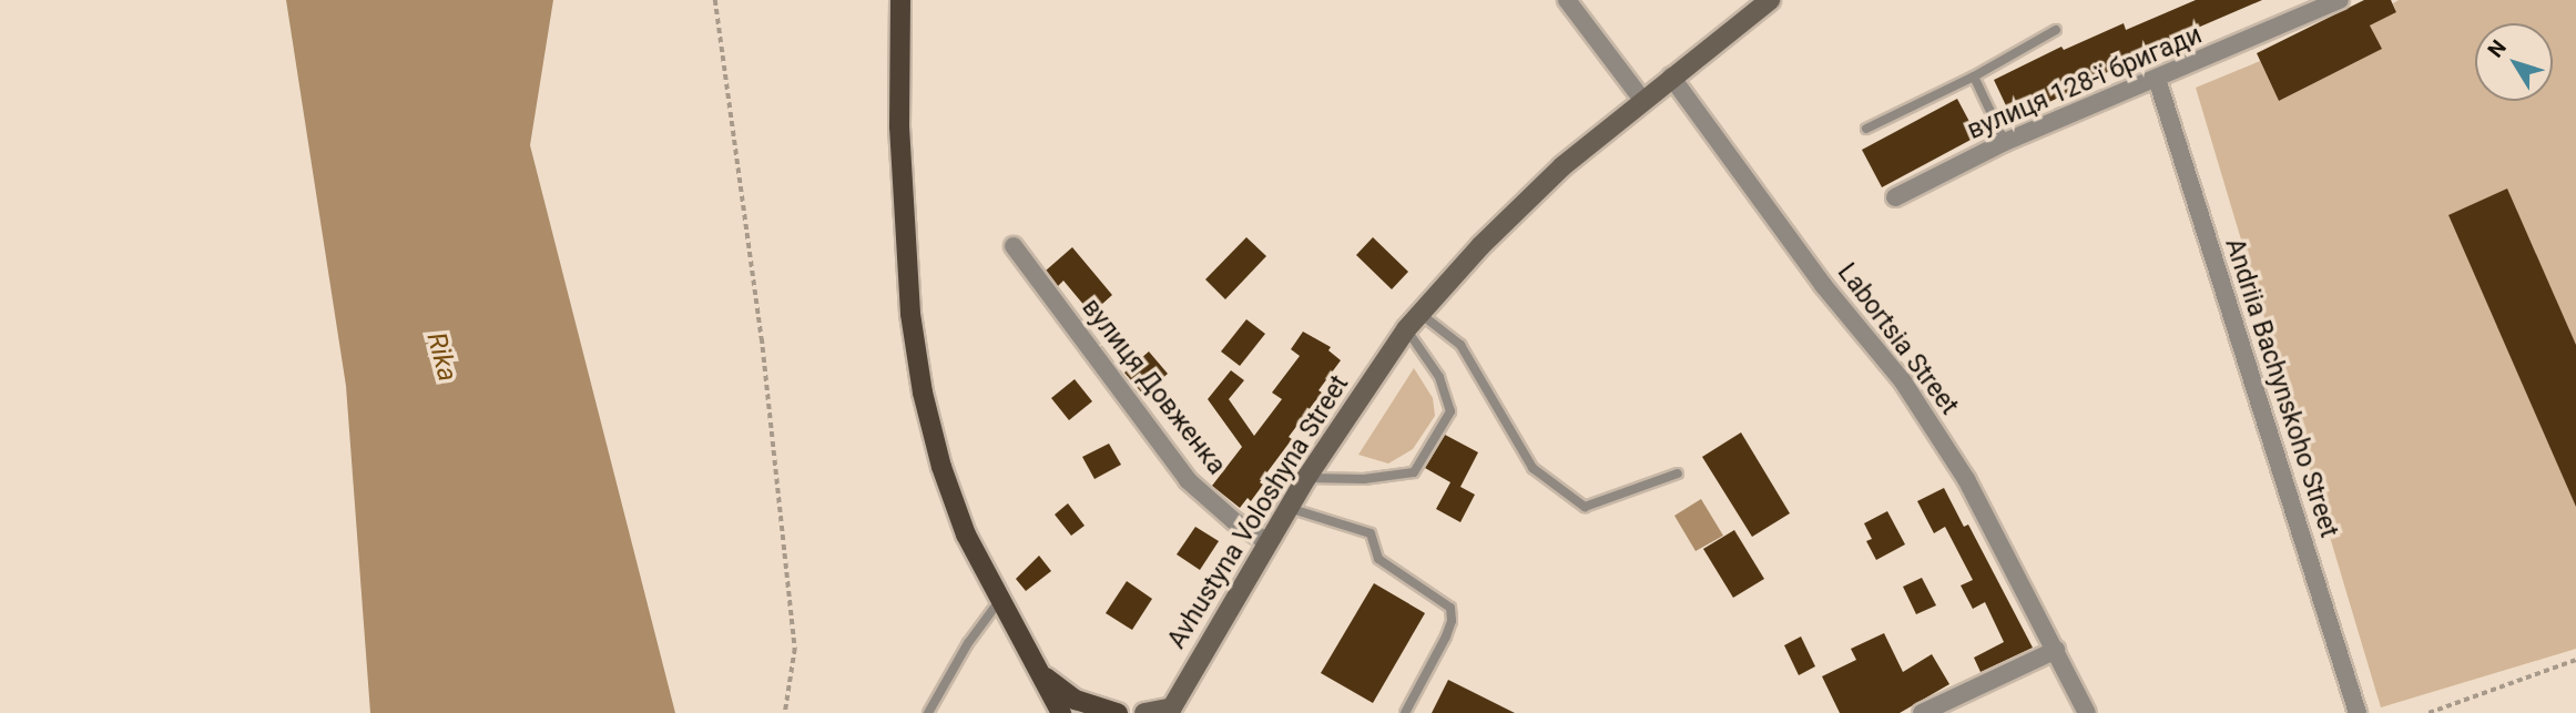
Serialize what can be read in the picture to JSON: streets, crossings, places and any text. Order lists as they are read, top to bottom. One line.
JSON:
{"streets":{"main road":["Avhustyna Voloshyna Street"],"street":["вулиця 128-ї бригади","Labortsia Street","вулиця Довженка","Andriia Bachynskoho Street"]},"crossings":[["вулиця 128-ї бригади","Andriia Bachynskoho Street"],["Labortsia Street","Avhustyna Voloshyna Street"],["вулиця Довженка","Avhustyna Voloshyna Street"]],"water":["Rika"],"north":"top left"}
